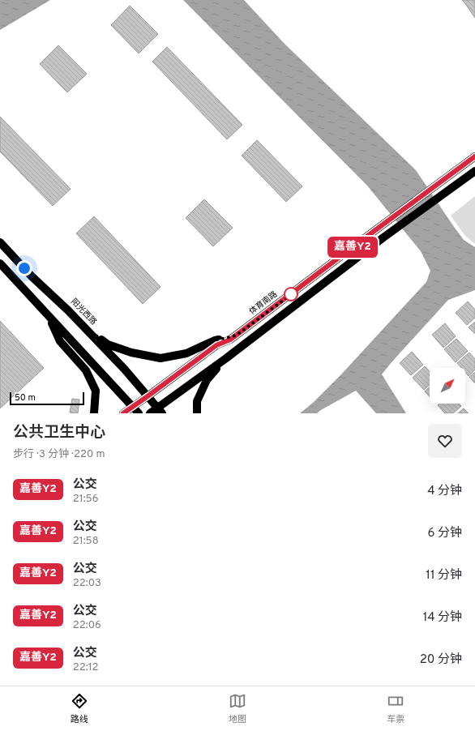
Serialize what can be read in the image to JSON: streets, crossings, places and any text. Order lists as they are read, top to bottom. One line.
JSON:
{"streets":{"main road":["体育南路","阳光西路"]},"crossings":[["体育南路","阳光西路"]],"lines":["bus line 嘉善Y2"],"scale_bar":"50 m","north":"top right","page":{"on_map":"嘉善Y2","scale":"50 m","heading":["公共卫生中心","步行 · 3 分钟 · 220 m"],"list":[{"mark":"嘉善Y2","name":"公交","note":"21:56","value":"4 分钟"},{"mark":"嘉善Y2","name":"公交","note":"21:58","value":"6 分钟"},{"mark":"嘉善Y2","name":"公交","note":"22:03","value":"11 分钟"},{"mark":"嘉善Y2","name":"公交","note":"22:06","value":"14 分钟"},{"mark":"嘉善Y2","name":"公交","note":"22:12","value":"20 分钟"}],"tabs":["路线","地图","车票"]}}
